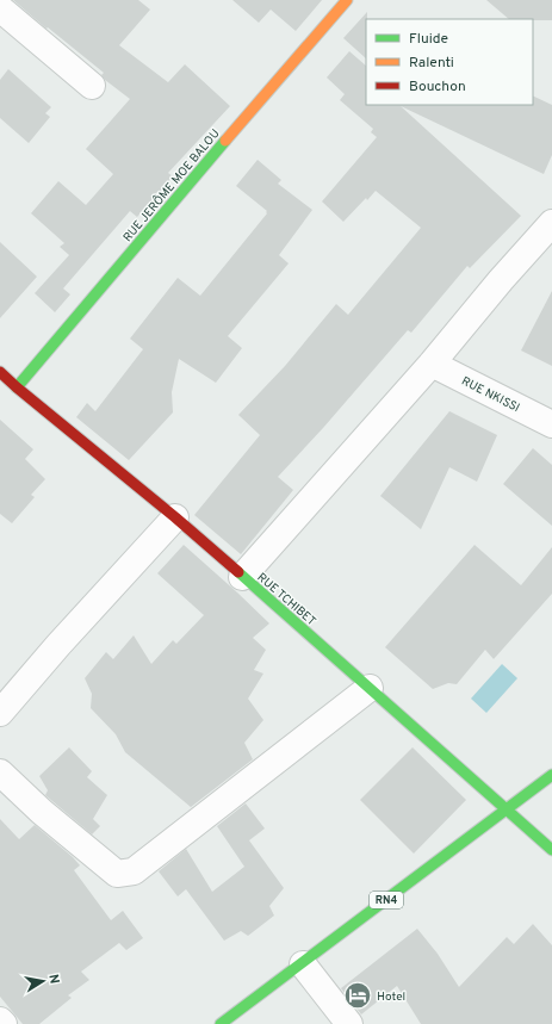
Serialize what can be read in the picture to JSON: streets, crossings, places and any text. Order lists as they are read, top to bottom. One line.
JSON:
{"streets":{"main road":["RUE JERÔME MOE BALOU","RUE TCHIBET","RN4"],"street":["RUE NKISSI"]},"crossings":[["RUE JERÔME MOE BALOU","RUE TCHIBET"],["RUE TCHIBET","RN4"]],"places":{"hotel":["Hotel"]},"legend":["Fluide","Ralenti","Bouchon"],"north":"right"}
